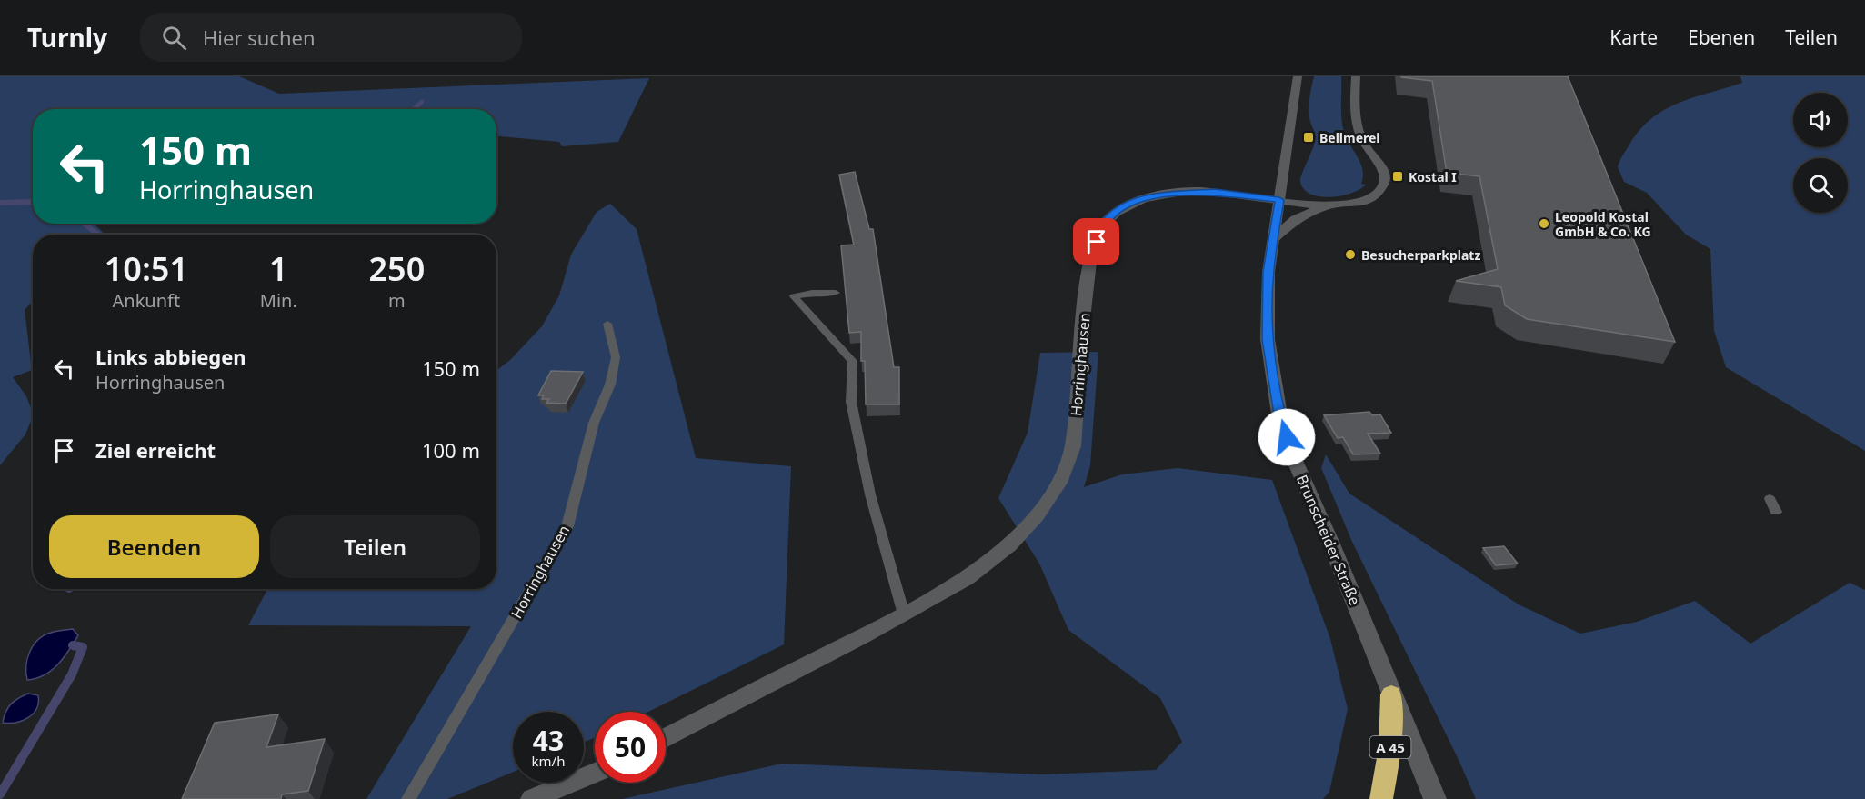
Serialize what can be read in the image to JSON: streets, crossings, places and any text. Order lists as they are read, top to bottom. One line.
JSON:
{"streets":{"highway":["A 45"],"street":["Horringhausen","Brunscheider Straße"]},"crossings":[["Horringhausen","Brunscheider Straße"],["Brunscheider Straße","A 45"]],"places":{"transit":["Bellmerei","Kostal I"],"other":["Leopold Kostal GmbH & Co. KG","Besucherparkplatz"]},"page":{"header":"Turnly","search":"Hier suchen","nav":["Karte","Ebenen","Teilen"],"turn":["150 m","Horringhausen"],"eta":["10:51","Ankunft","1","Min.","250","m"],"list":[{"name":"Links abbiegen","note":"Horringhausen","value":"150 m"},{"name":"Ziel erreicht","value":"100 m"}],"buttons":["Beenden","Teilen"],"speed":"43 km/h","limit":"50"}}
